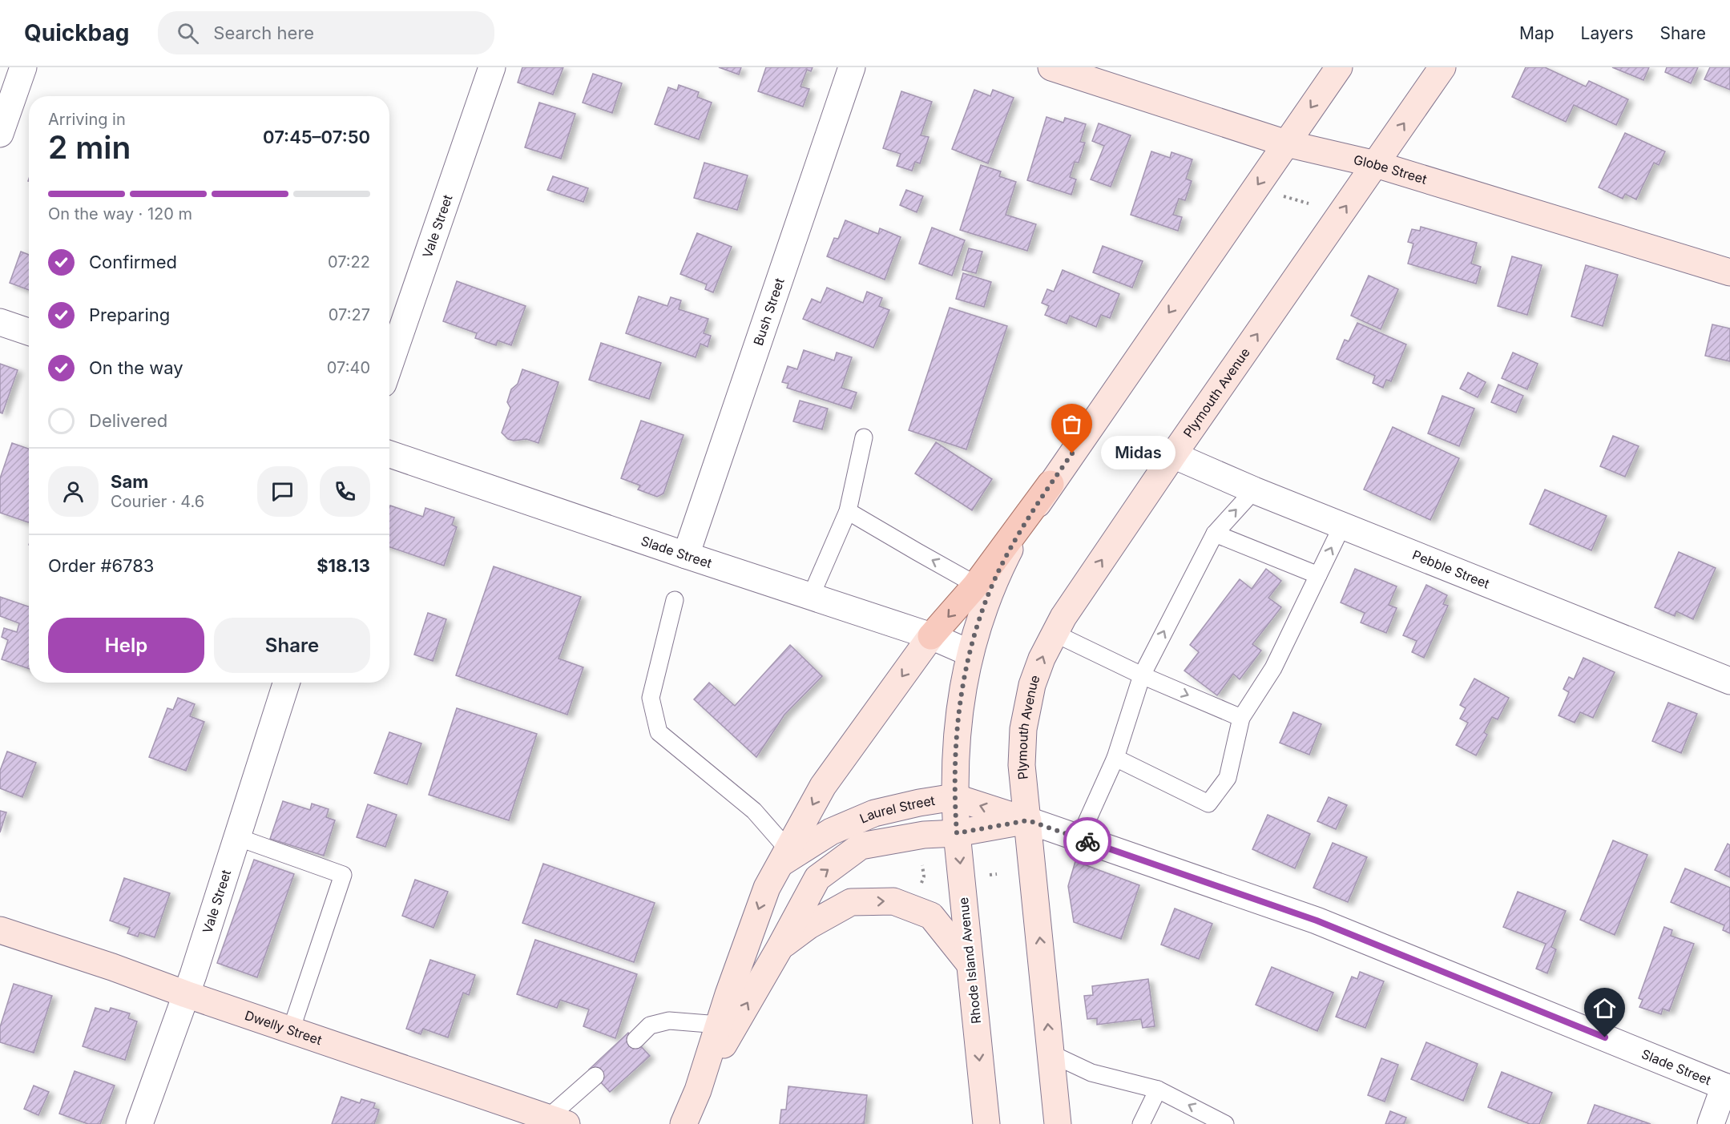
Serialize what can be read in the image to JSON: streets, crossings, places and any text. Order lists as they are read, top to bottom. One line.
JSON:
{"streets":{"main road":["Globe Street","Plymouth Avenue","Laurel Street","Rhode Island Avenue","Dwelly Street"],"street":["Vale Street","Bush Street","Slade Street","Pebble Street"]},"crossings":[["Globe Street","Plymouth Avenue"],["Vale Street","Dwelly Street"],["Bush Street","Slade Street"],["Plymouth Avenue","Slade Street"],["Plymouth Avenue","Pebble Street"],["Plymouth Avenue","Laurel Street"],["Slade Street","Laurel Street"],["Laurel Street","Rhode Island Avenue"]],"places":["Midas"],"page":{"header":"Quickbag","search":"Search here","nav":["Map","Layers","Share"],"heading":["2 min","Arriving in","07:45–07:50"],"panel":["Sam","Courier · 4.6","Order #6783","$18.13"],"bar":"On the way · 120 m","list":[["Confirmed","07:22"],["Preparing","07:27"],["On the way","07:40"],"Delivered"],"bubble":"Midas","buttons":["Help","Share"]}}
